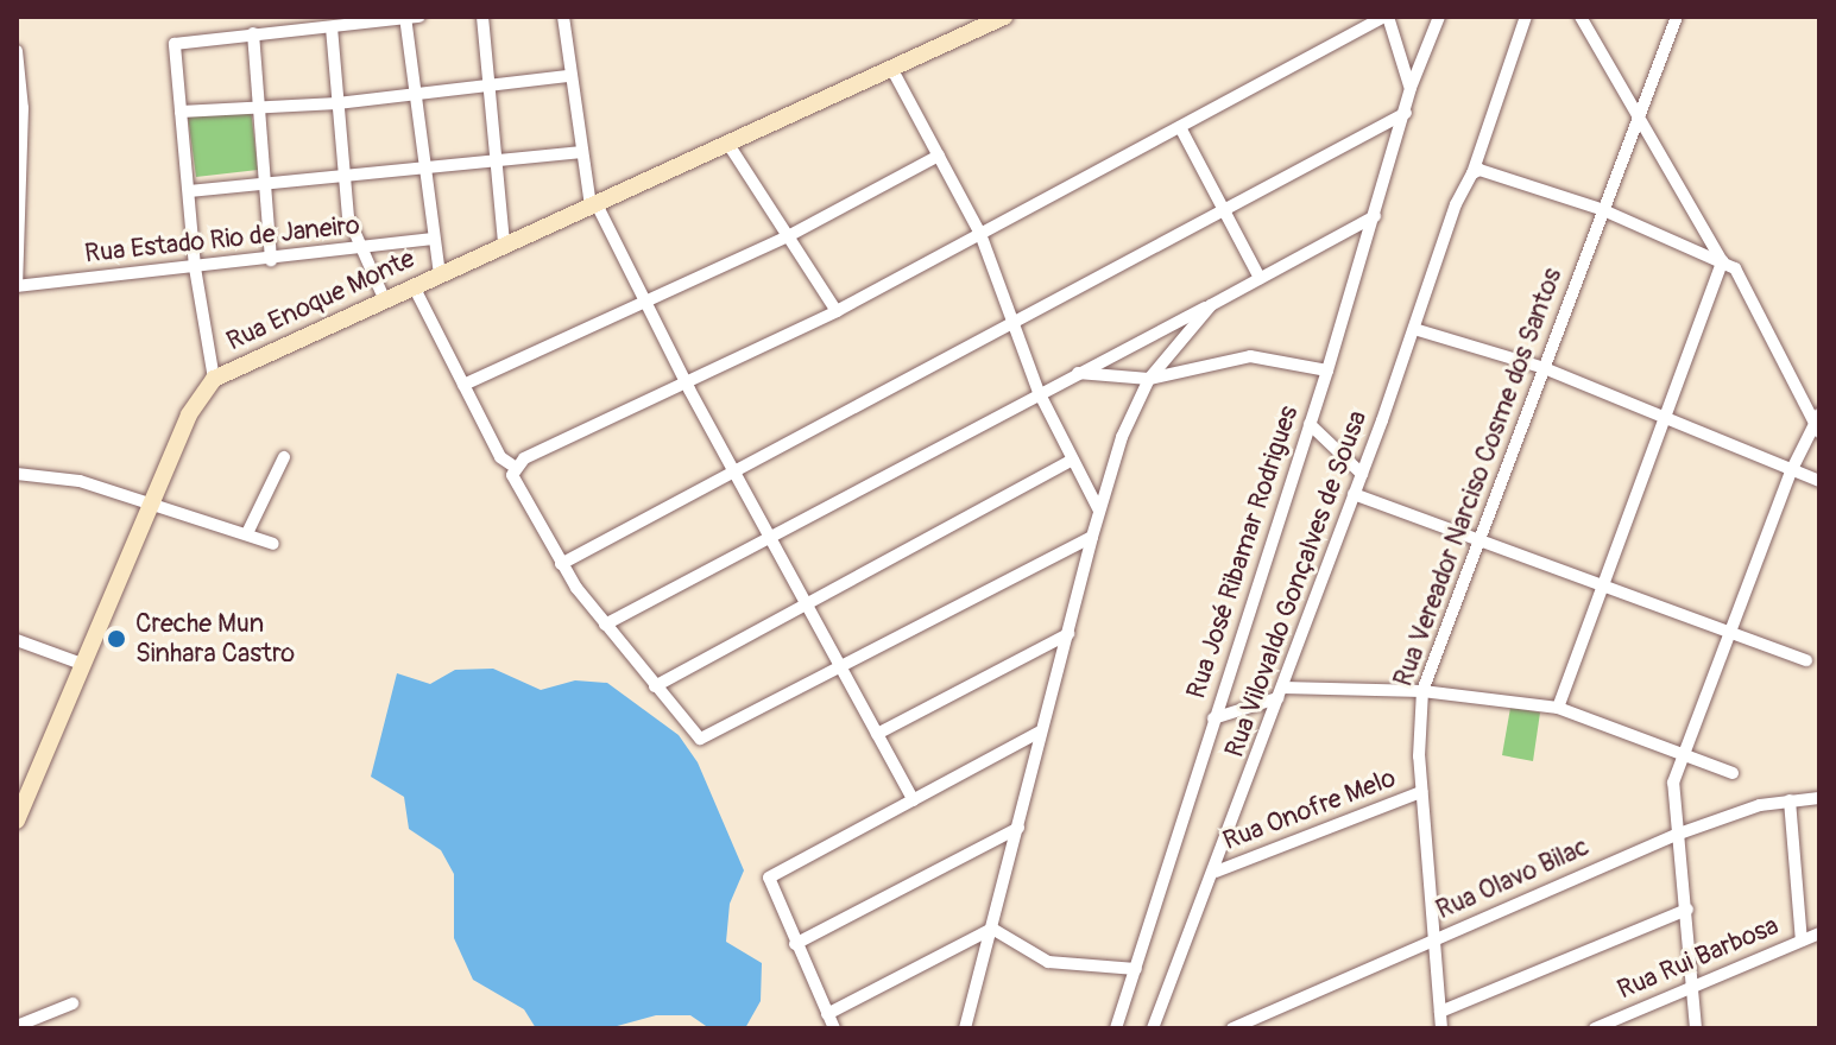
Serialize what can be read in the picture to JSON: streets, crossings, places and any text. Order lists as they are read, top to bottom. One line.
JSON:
{"streets":{"main road":["Rua Enoque Monte"],"street":["Rua Estado Rio de Janeiro","Rua Vereador Narciso Cosme dos Santos","Rua José Ribamar Rodrigues","Rua Vilovaldo Gonçalves de Sousa","Rua Onofre Melo","Rua Olavo Bilac","Rua Rui Barbosa"]},"crossings":[["Rua Vereador Narciso Cosme dos Santos","Rua Onofre Melo"],["Rua Vereador Narciso Cosme dos Santos","Rua Olavo Bilac"],["Rua Vilovaldo Gonçalves de Sousa","Rua Onofre Melo"]],"places":["Creche Mun Sinhara Castro"]}
